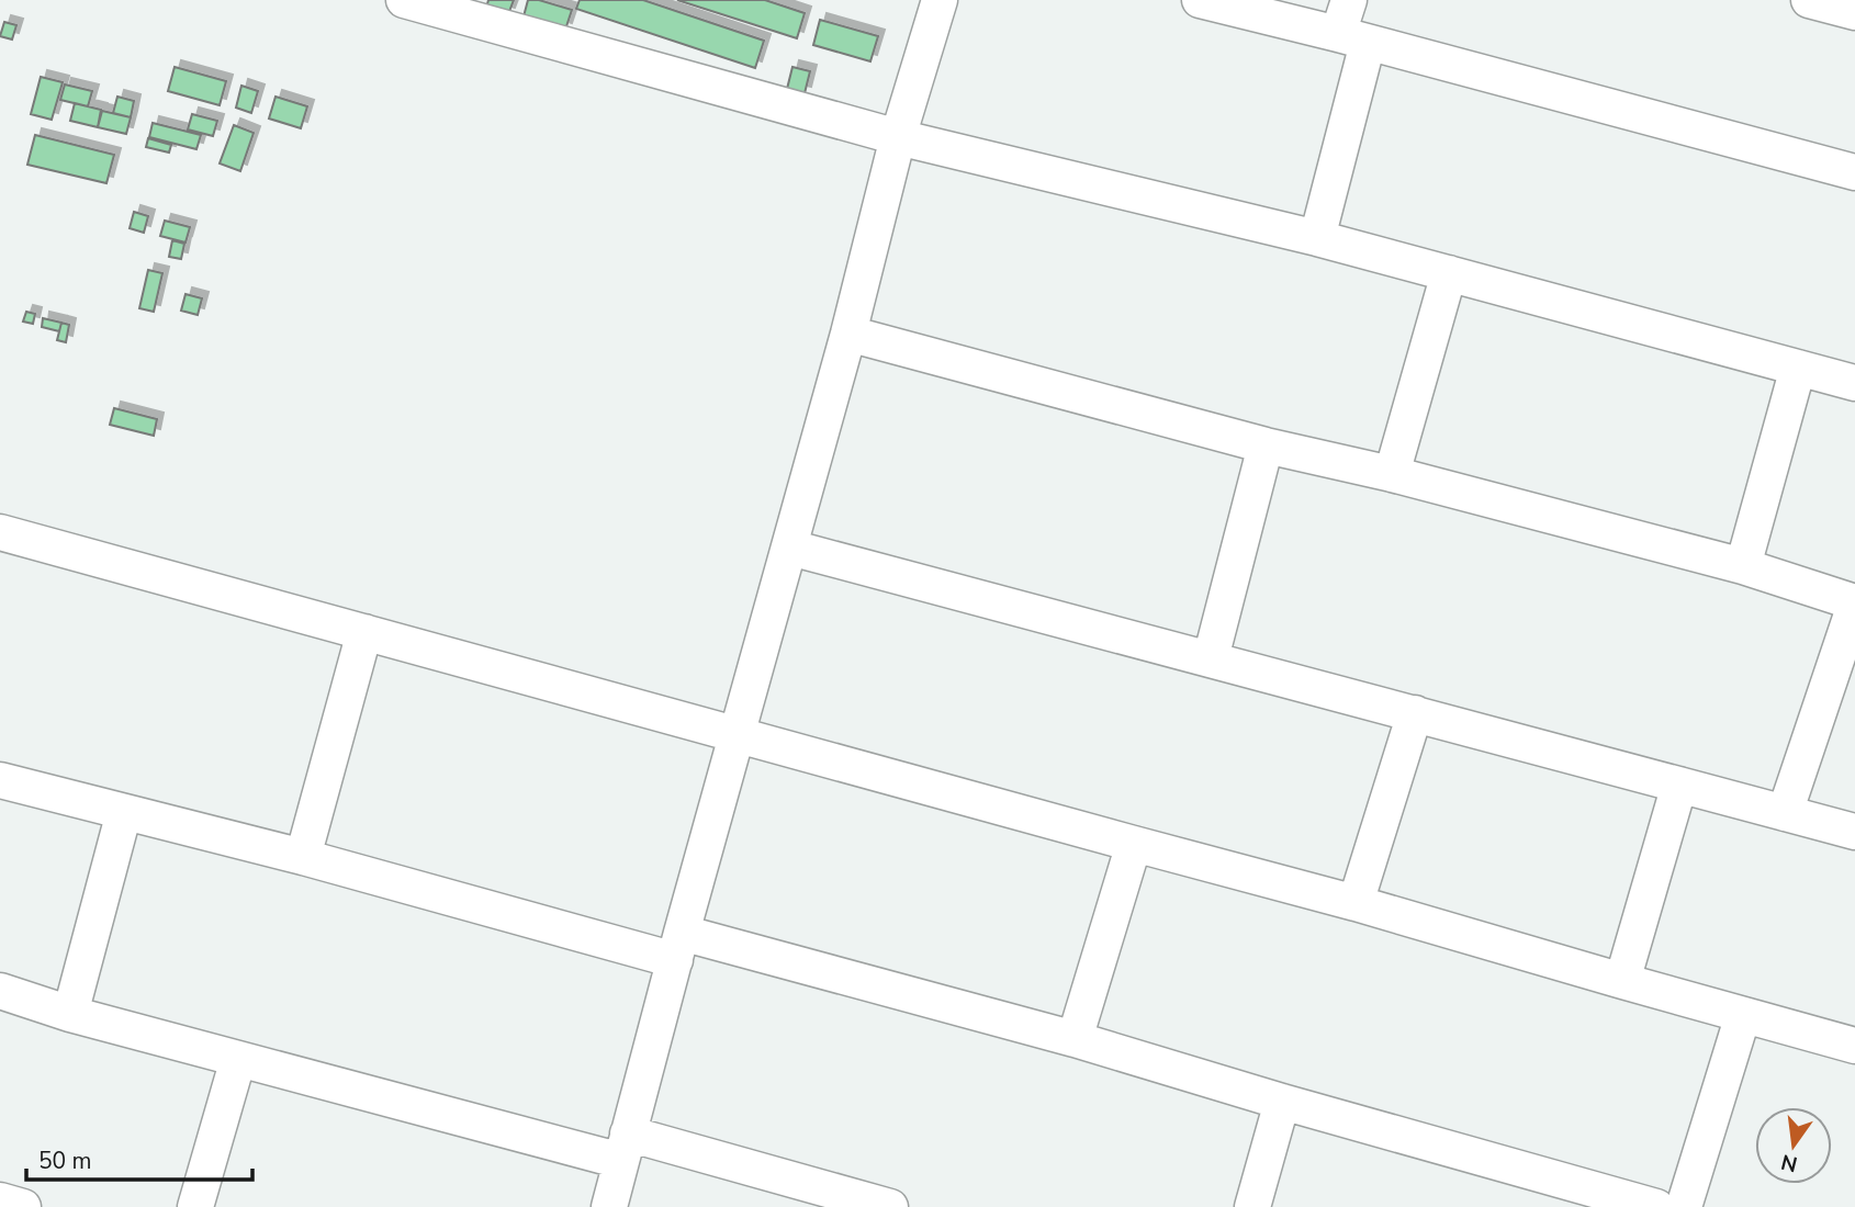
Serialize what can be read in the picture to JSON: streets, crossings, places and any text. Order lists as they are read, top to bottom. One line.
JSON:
{"scale_bar":"50 m","north":"bottom"}
